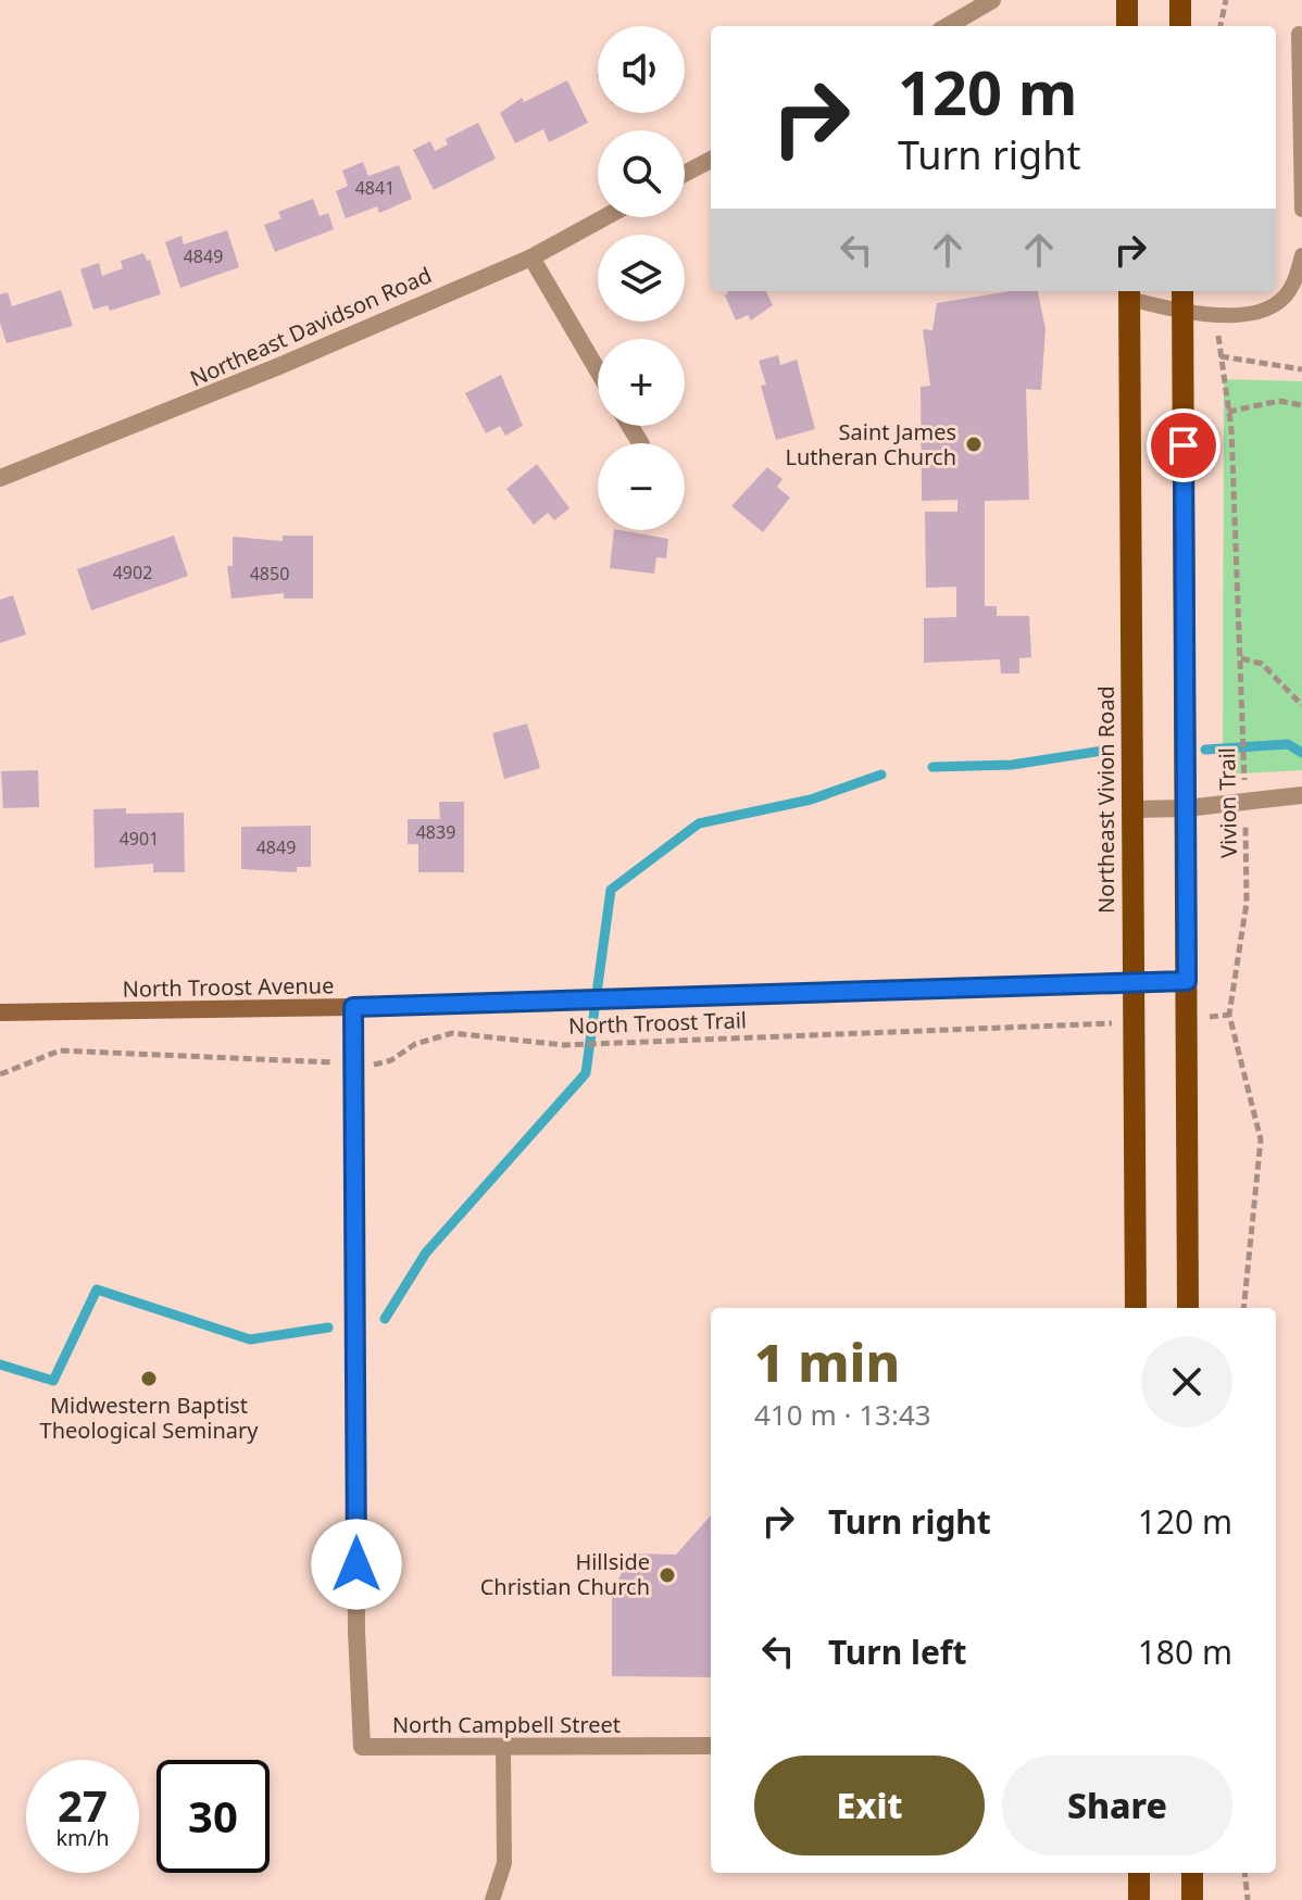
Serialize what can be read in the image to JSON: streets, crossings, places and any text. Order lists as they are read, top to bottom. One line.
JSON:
{"streets":{"main road":["Northeast Vivion Road"],"street":["Northeast Davidson Road","North Troost Avenue","North Campbell Street"],"path":["Vivion Trail","North Troost Trail"]},"crossings":[["Northeast Vivion Road","North Troost Avenue"],["North Troost Trail","North Campbell Street"]],"places":["Saint James Lutheran Church","Midwestern Baptist Theological Seminary","Hillside Christian Church"],"house_numbers":["4841","4849","4902","4850","4839","4901","4849"],"page":{"map_buttons":["+","−"],"turn":["120 m","Turn right"],"heading":["1 min","410 m · 13:43"],"list":[{"name":"Turn right","value":"120 m"},{"name":"Turn left","value":"180 m"}],"buttons":["Exit","Share"],"speed":"27 km/h","limit":"30"}}
